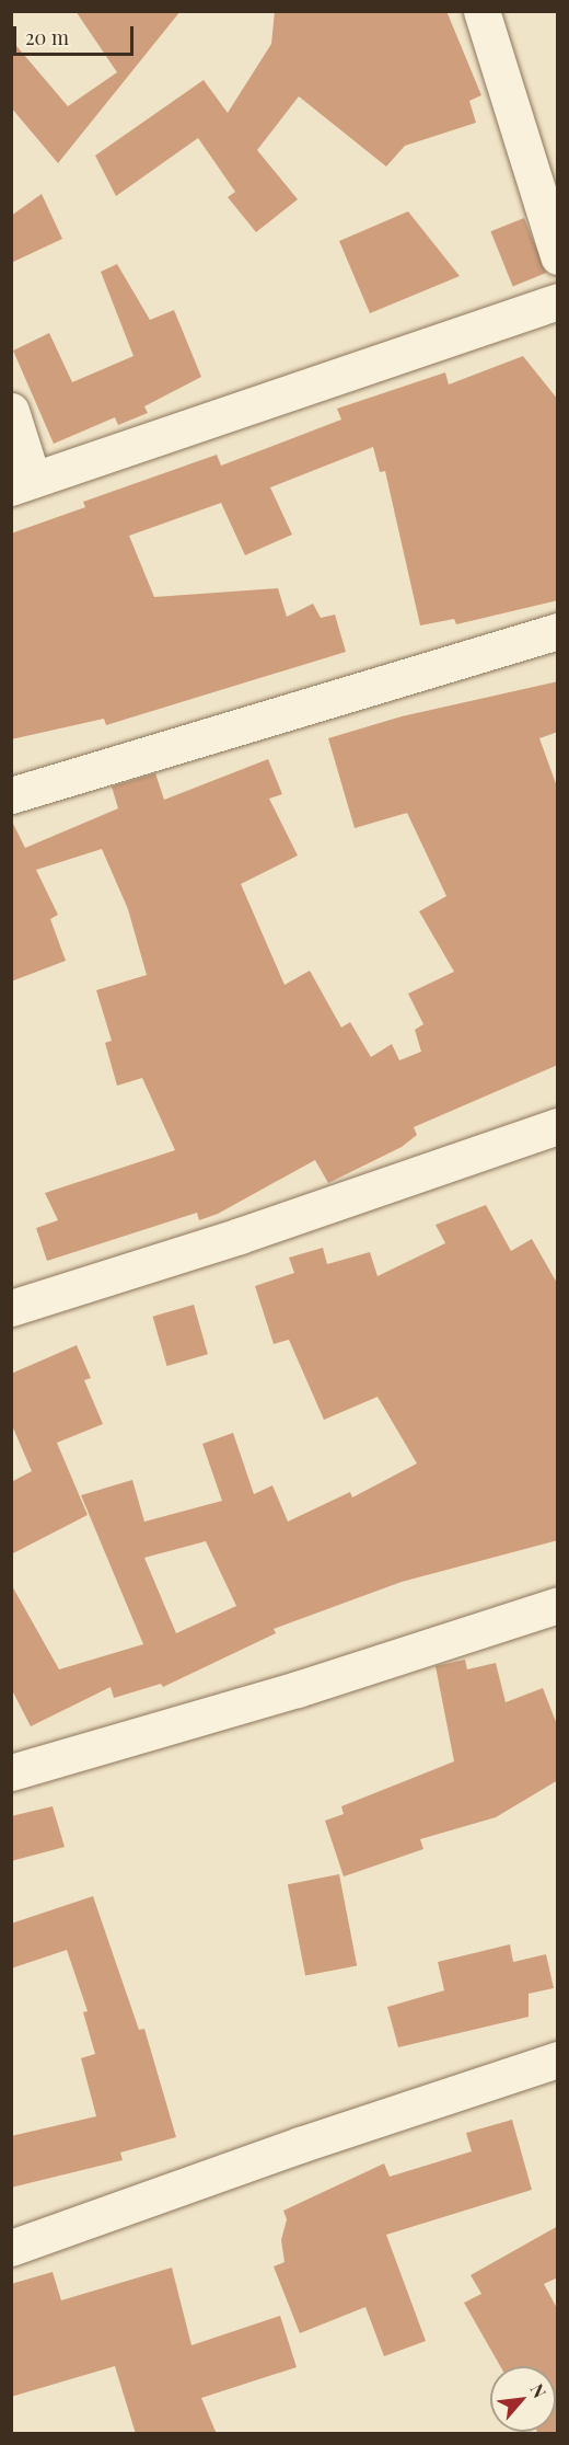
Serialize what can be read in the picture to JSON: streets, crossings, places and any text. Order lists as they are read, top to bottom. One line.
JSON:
{"scale_bar":"20 m","north":"top right"}
